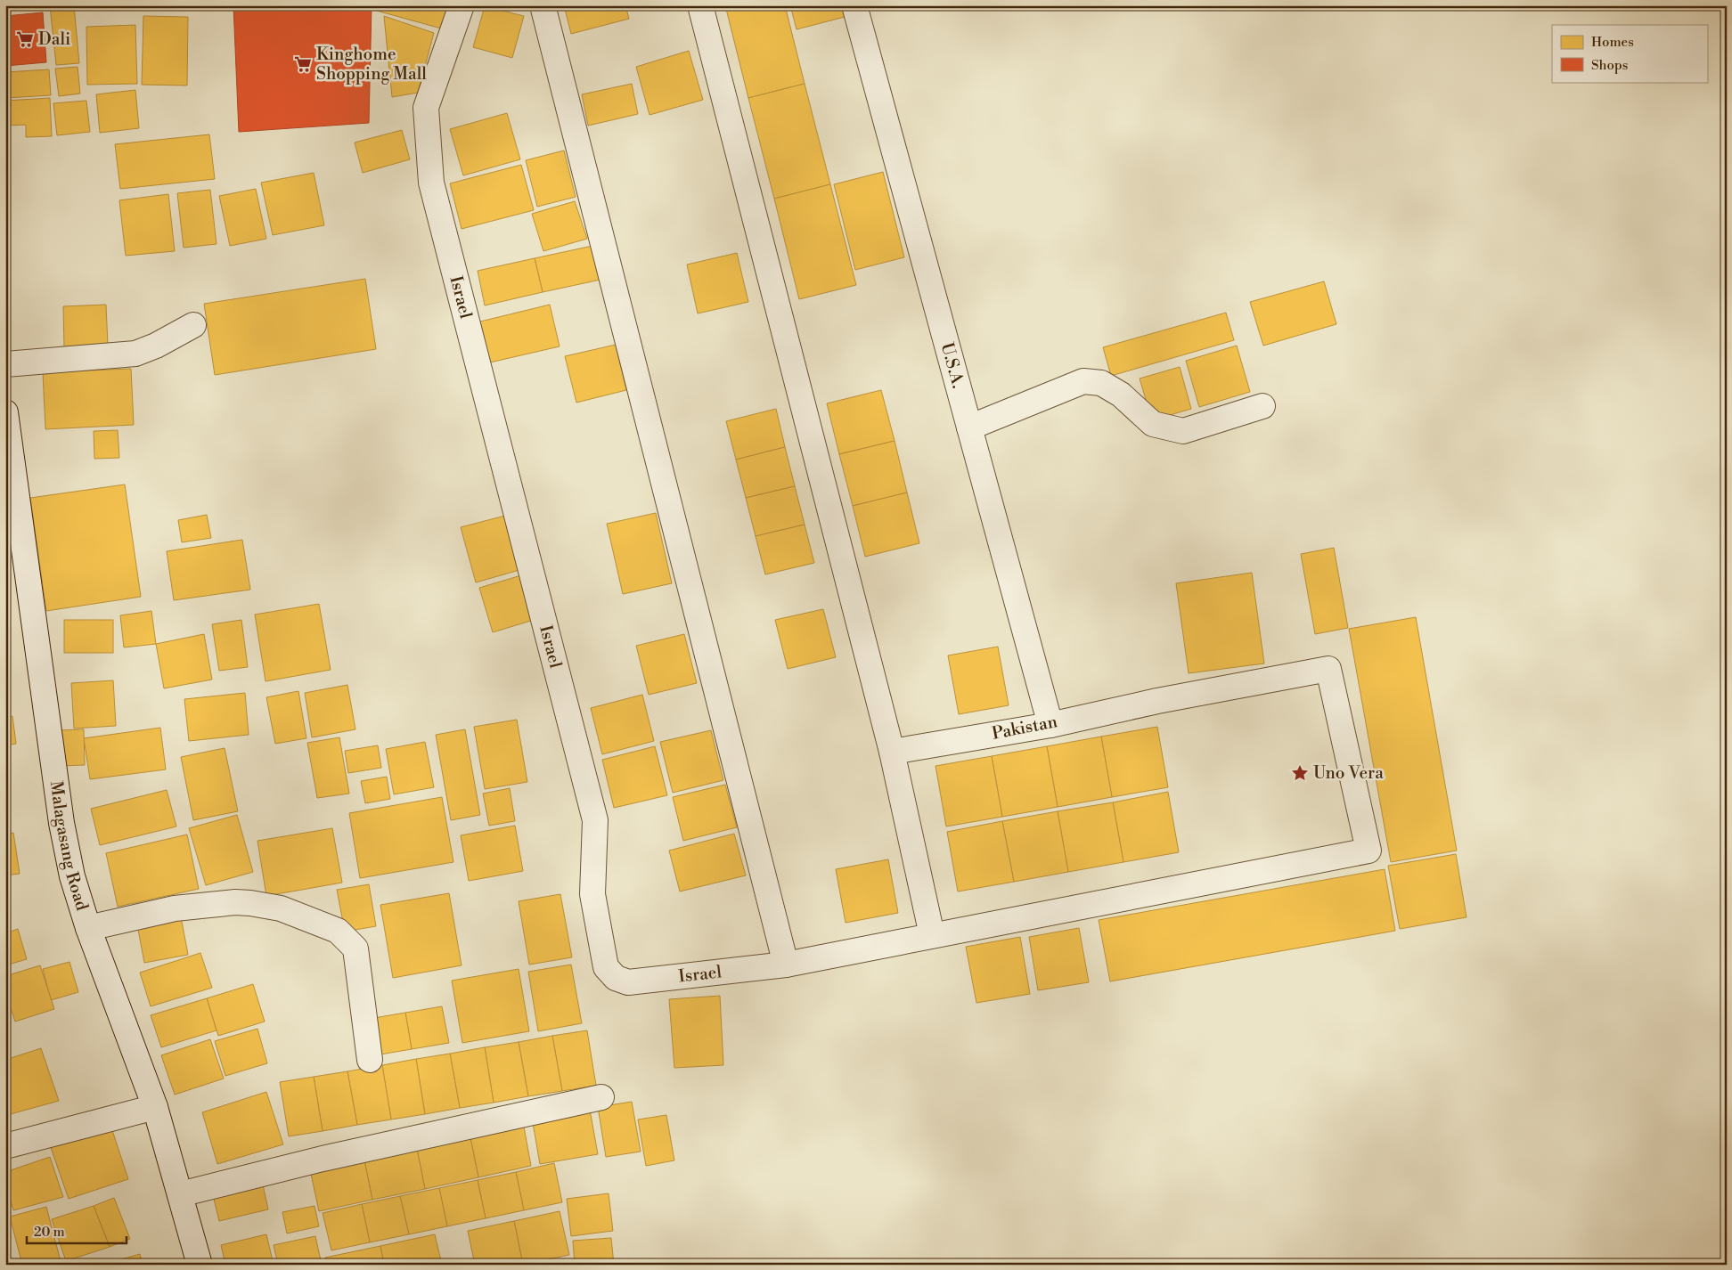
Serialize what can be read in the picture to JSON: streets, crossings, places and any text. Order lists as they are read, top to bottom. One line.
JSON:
{"streets":{"street":["Israel","U.S.A.","Pakistan","Malagasang Road"]},"crossings":[["Israel","Pakistan"],["U.S.A.","Pakistan"]],"places":{"supermarket":["Dali","Kinghome Shopping Mall"],"place":["Uno Vera"]},"legend":["Homes","Shops"],"scale_bar":"20 m"}
